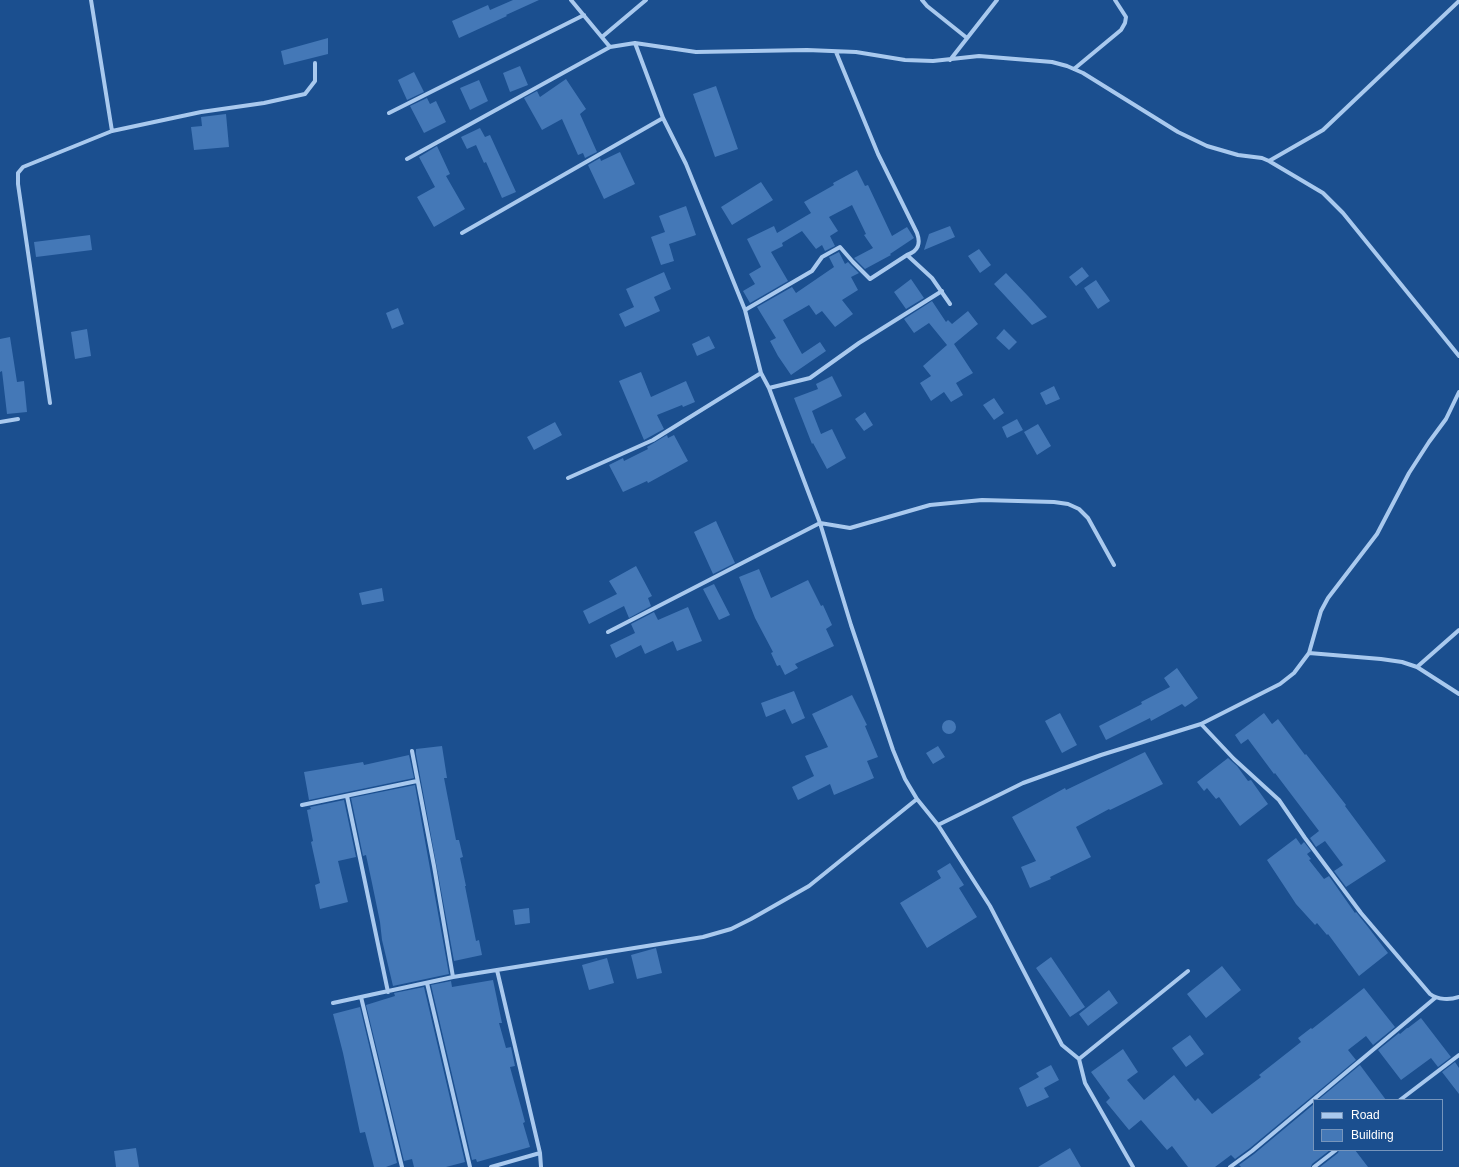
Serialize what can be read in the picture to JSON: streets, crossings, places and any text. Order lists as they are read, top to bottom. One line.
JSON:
{"legend":["Road","Building"]}
